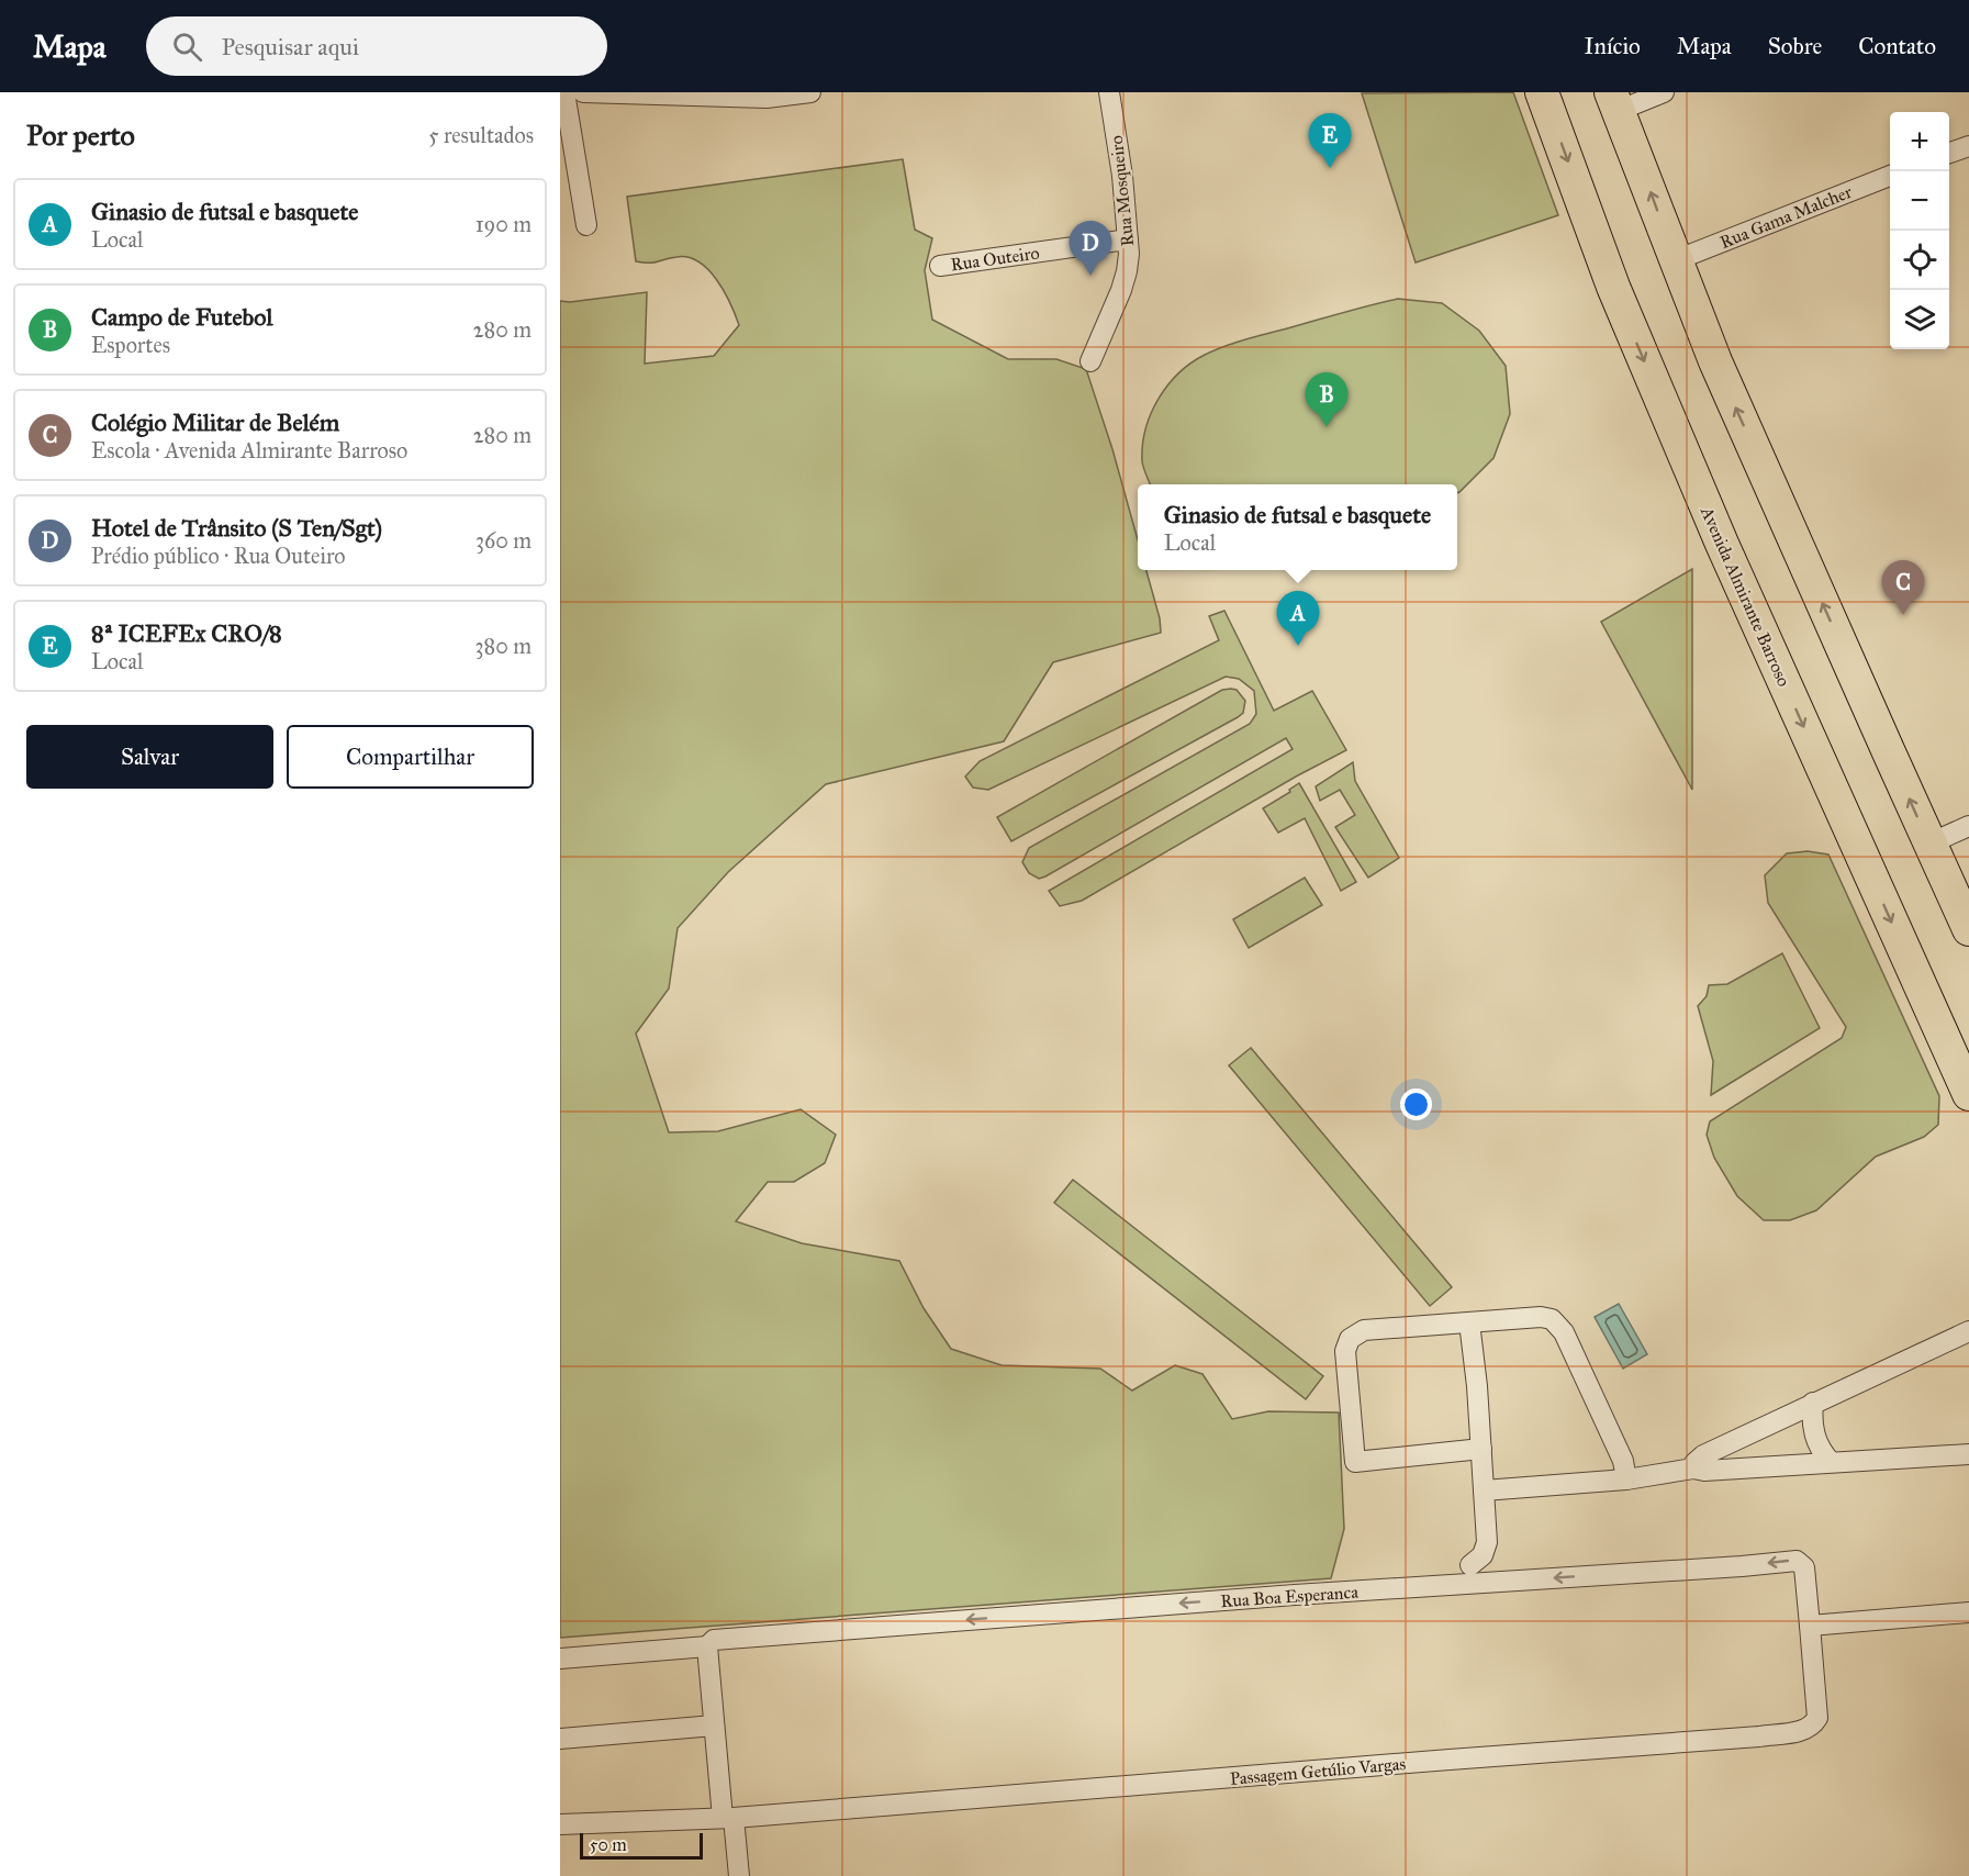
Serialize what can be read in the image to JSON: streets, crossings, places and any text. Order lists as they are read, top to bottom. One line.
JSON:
{"streets":{"highway":["Avenida Almirante Barroso"],"street":["Rua Mosqueiro","Rua Gama Malcher","Rua Outeiro","Rua Boa Esperanca","Passagem Getúlio Vargas"]},"crossings":[["Rua Mosqueiro","Rua Outeiro"],["Rua Boa Esperanca","Passagem Getúlio Vargas"]],"scale_bar":"50 m","page":{"header":"Mapa","search":"Pesquisar aqui","nav":["Início","Mapa","Sobre","Contato"],"heading":["Por perto","5 resultados"],"map_buttons":["+","−"],"pins":["E","D","B","C","A"],"list":[{"mark":"A","name":"Ginasio de futsal e basquete","note":"Local","value":"190 m"},{"mark":"B","name":"Campo de Futebol","note":"Esportes","value":"280 m"},{"mark":"C","name":"Colégio Militar de Belém","note":"Escola · Avenida Almirante Barroso","value":"280 m"},{"mark":"D","name":"Hotel de Trânsito (S Ten/Sgt)","note":"Prédio público · Rua Outeiro","value":"360 m"},{"mark":"E","name":"8ª ICEFEx CRO/8","note":"Local","value":"380 m"}],"popup":["Ginasio de futsal e basquete","Local"],"buttons":["Salvar","Compartilhar"],"scale":"50 m"}}
